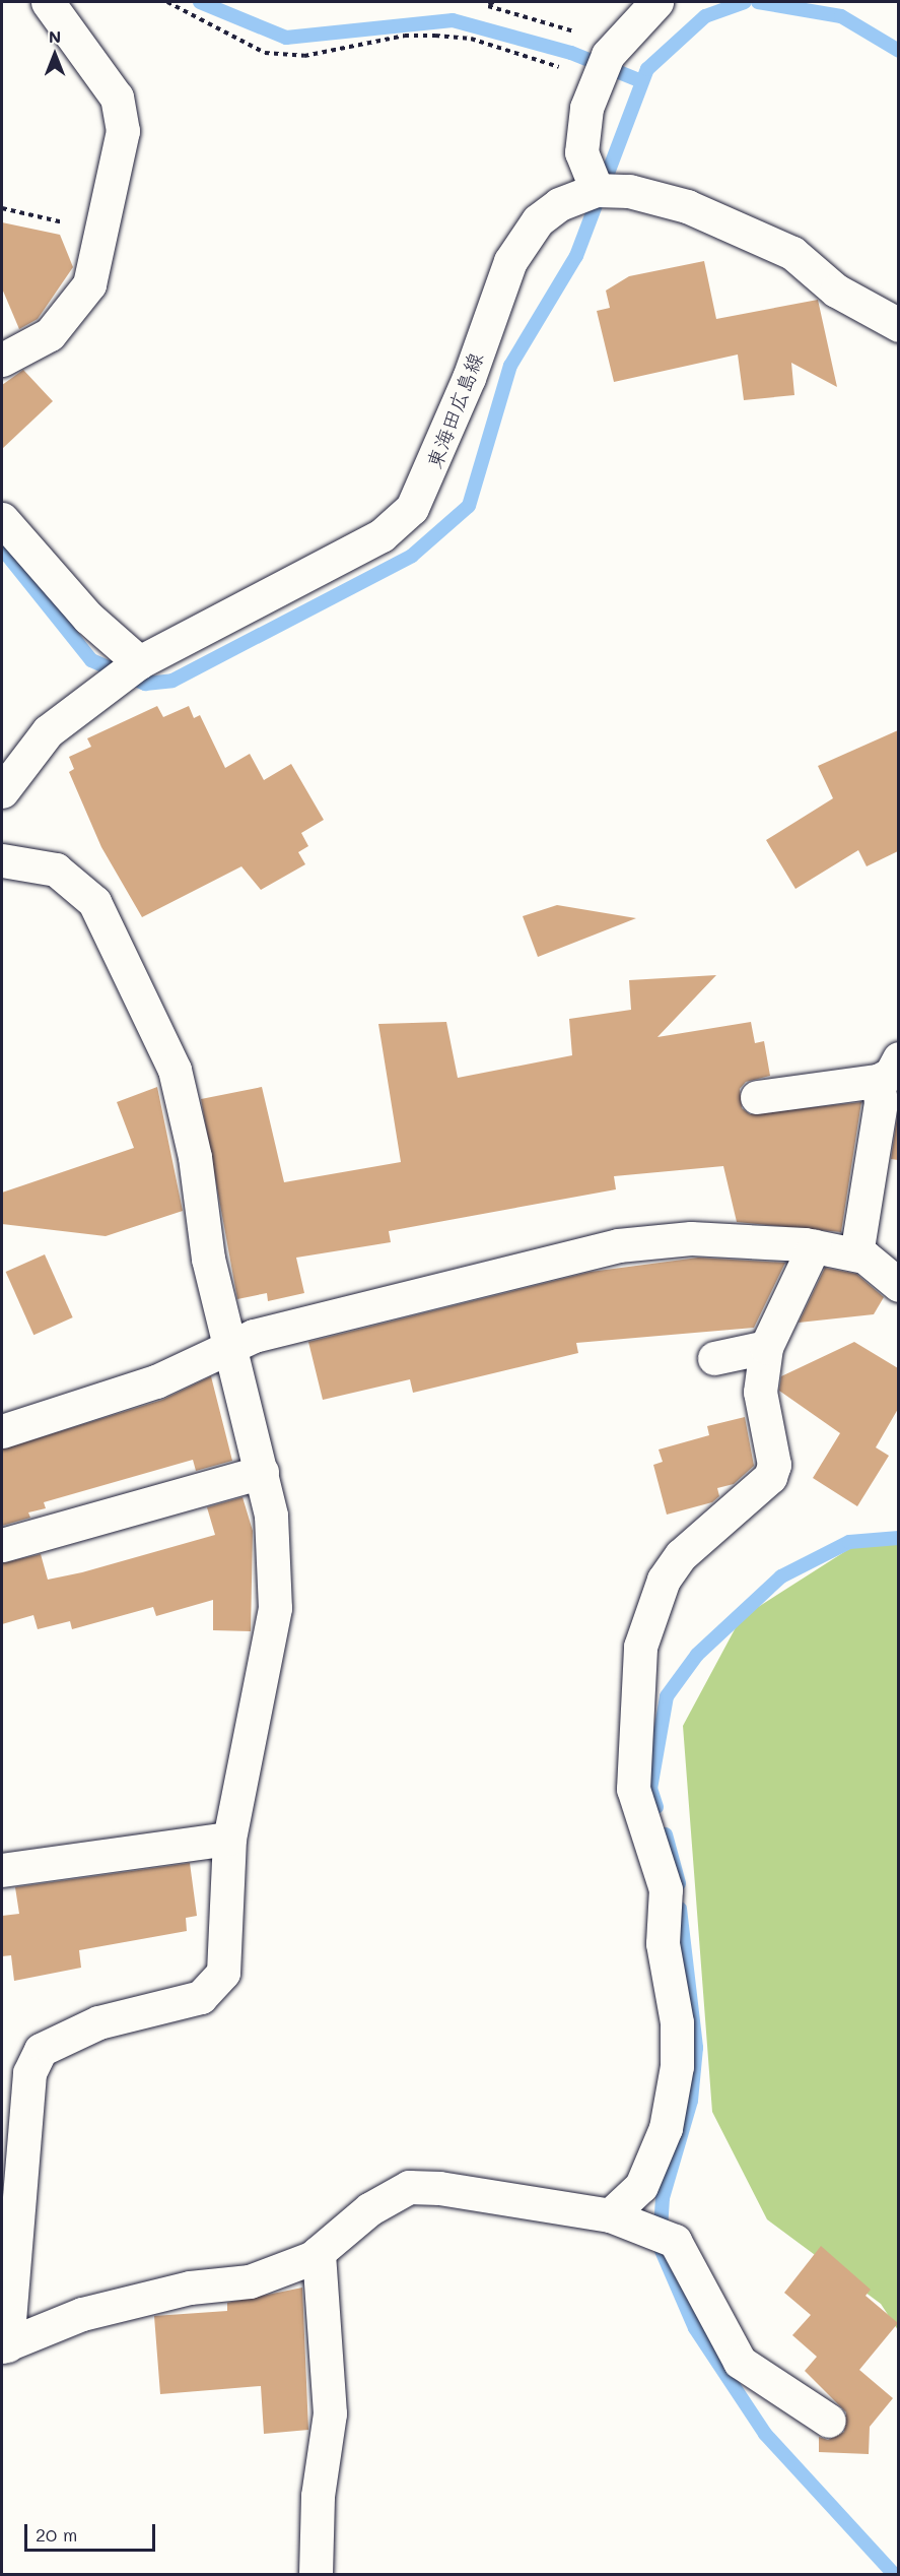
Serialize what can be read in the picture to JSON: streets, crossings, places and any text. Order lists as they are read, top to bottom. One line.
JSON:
{"streets":{"street":["東海田広島線"]},"scale_bar":"20 m","north":"top"}
